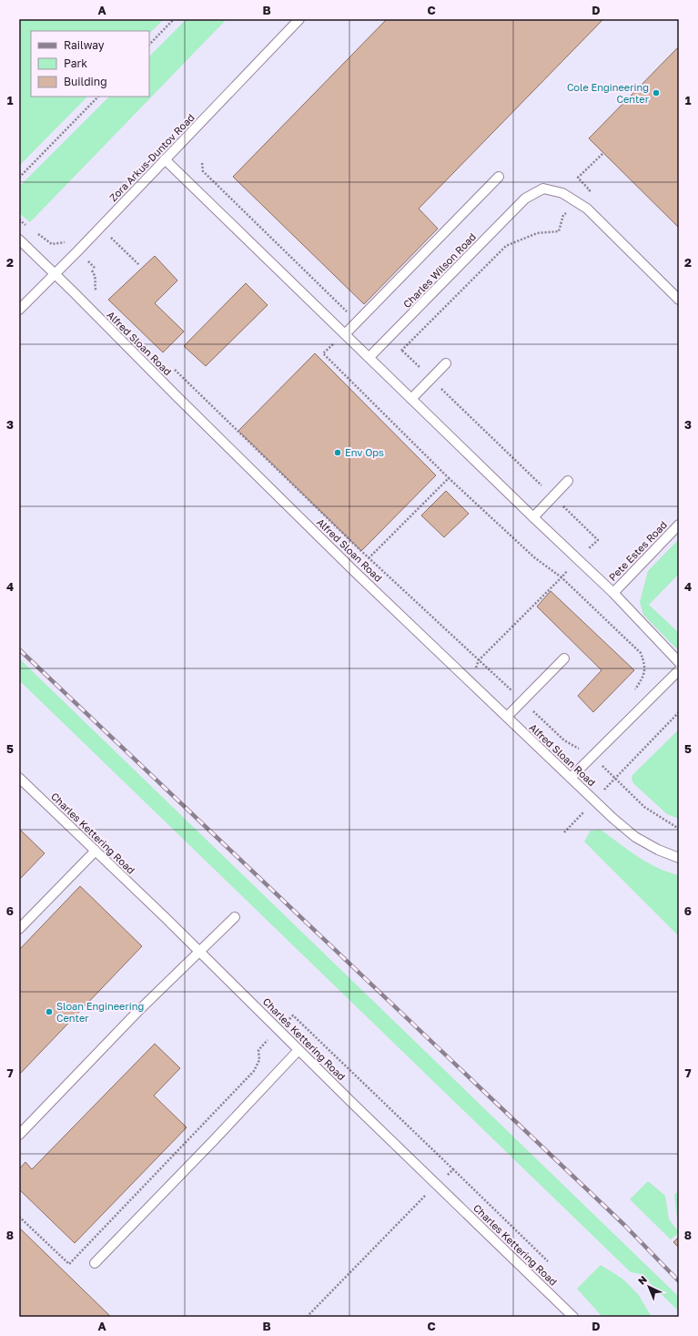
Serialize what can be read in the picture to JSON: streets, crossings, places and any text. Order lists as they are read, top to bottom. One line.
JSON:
{"streets":{"lane":["Zora Arkus-Duntov Road","Charles Wilson Road","Alfred Sloan Road","Pete Estes Road","Charles Kettering Road"]},"crossings":[["Zora Arkus-Duntov Road","Alfred Sloan Road"]],"places":["Cole Engineering Center","Env Ops","Sloan Engineering Center"],"legend":["Railway","Park","Building"],"north":"top left","grid":{"columns":["A","B","C","D"],"rows":["1","2","3","4","5","6","7","8"]}}
